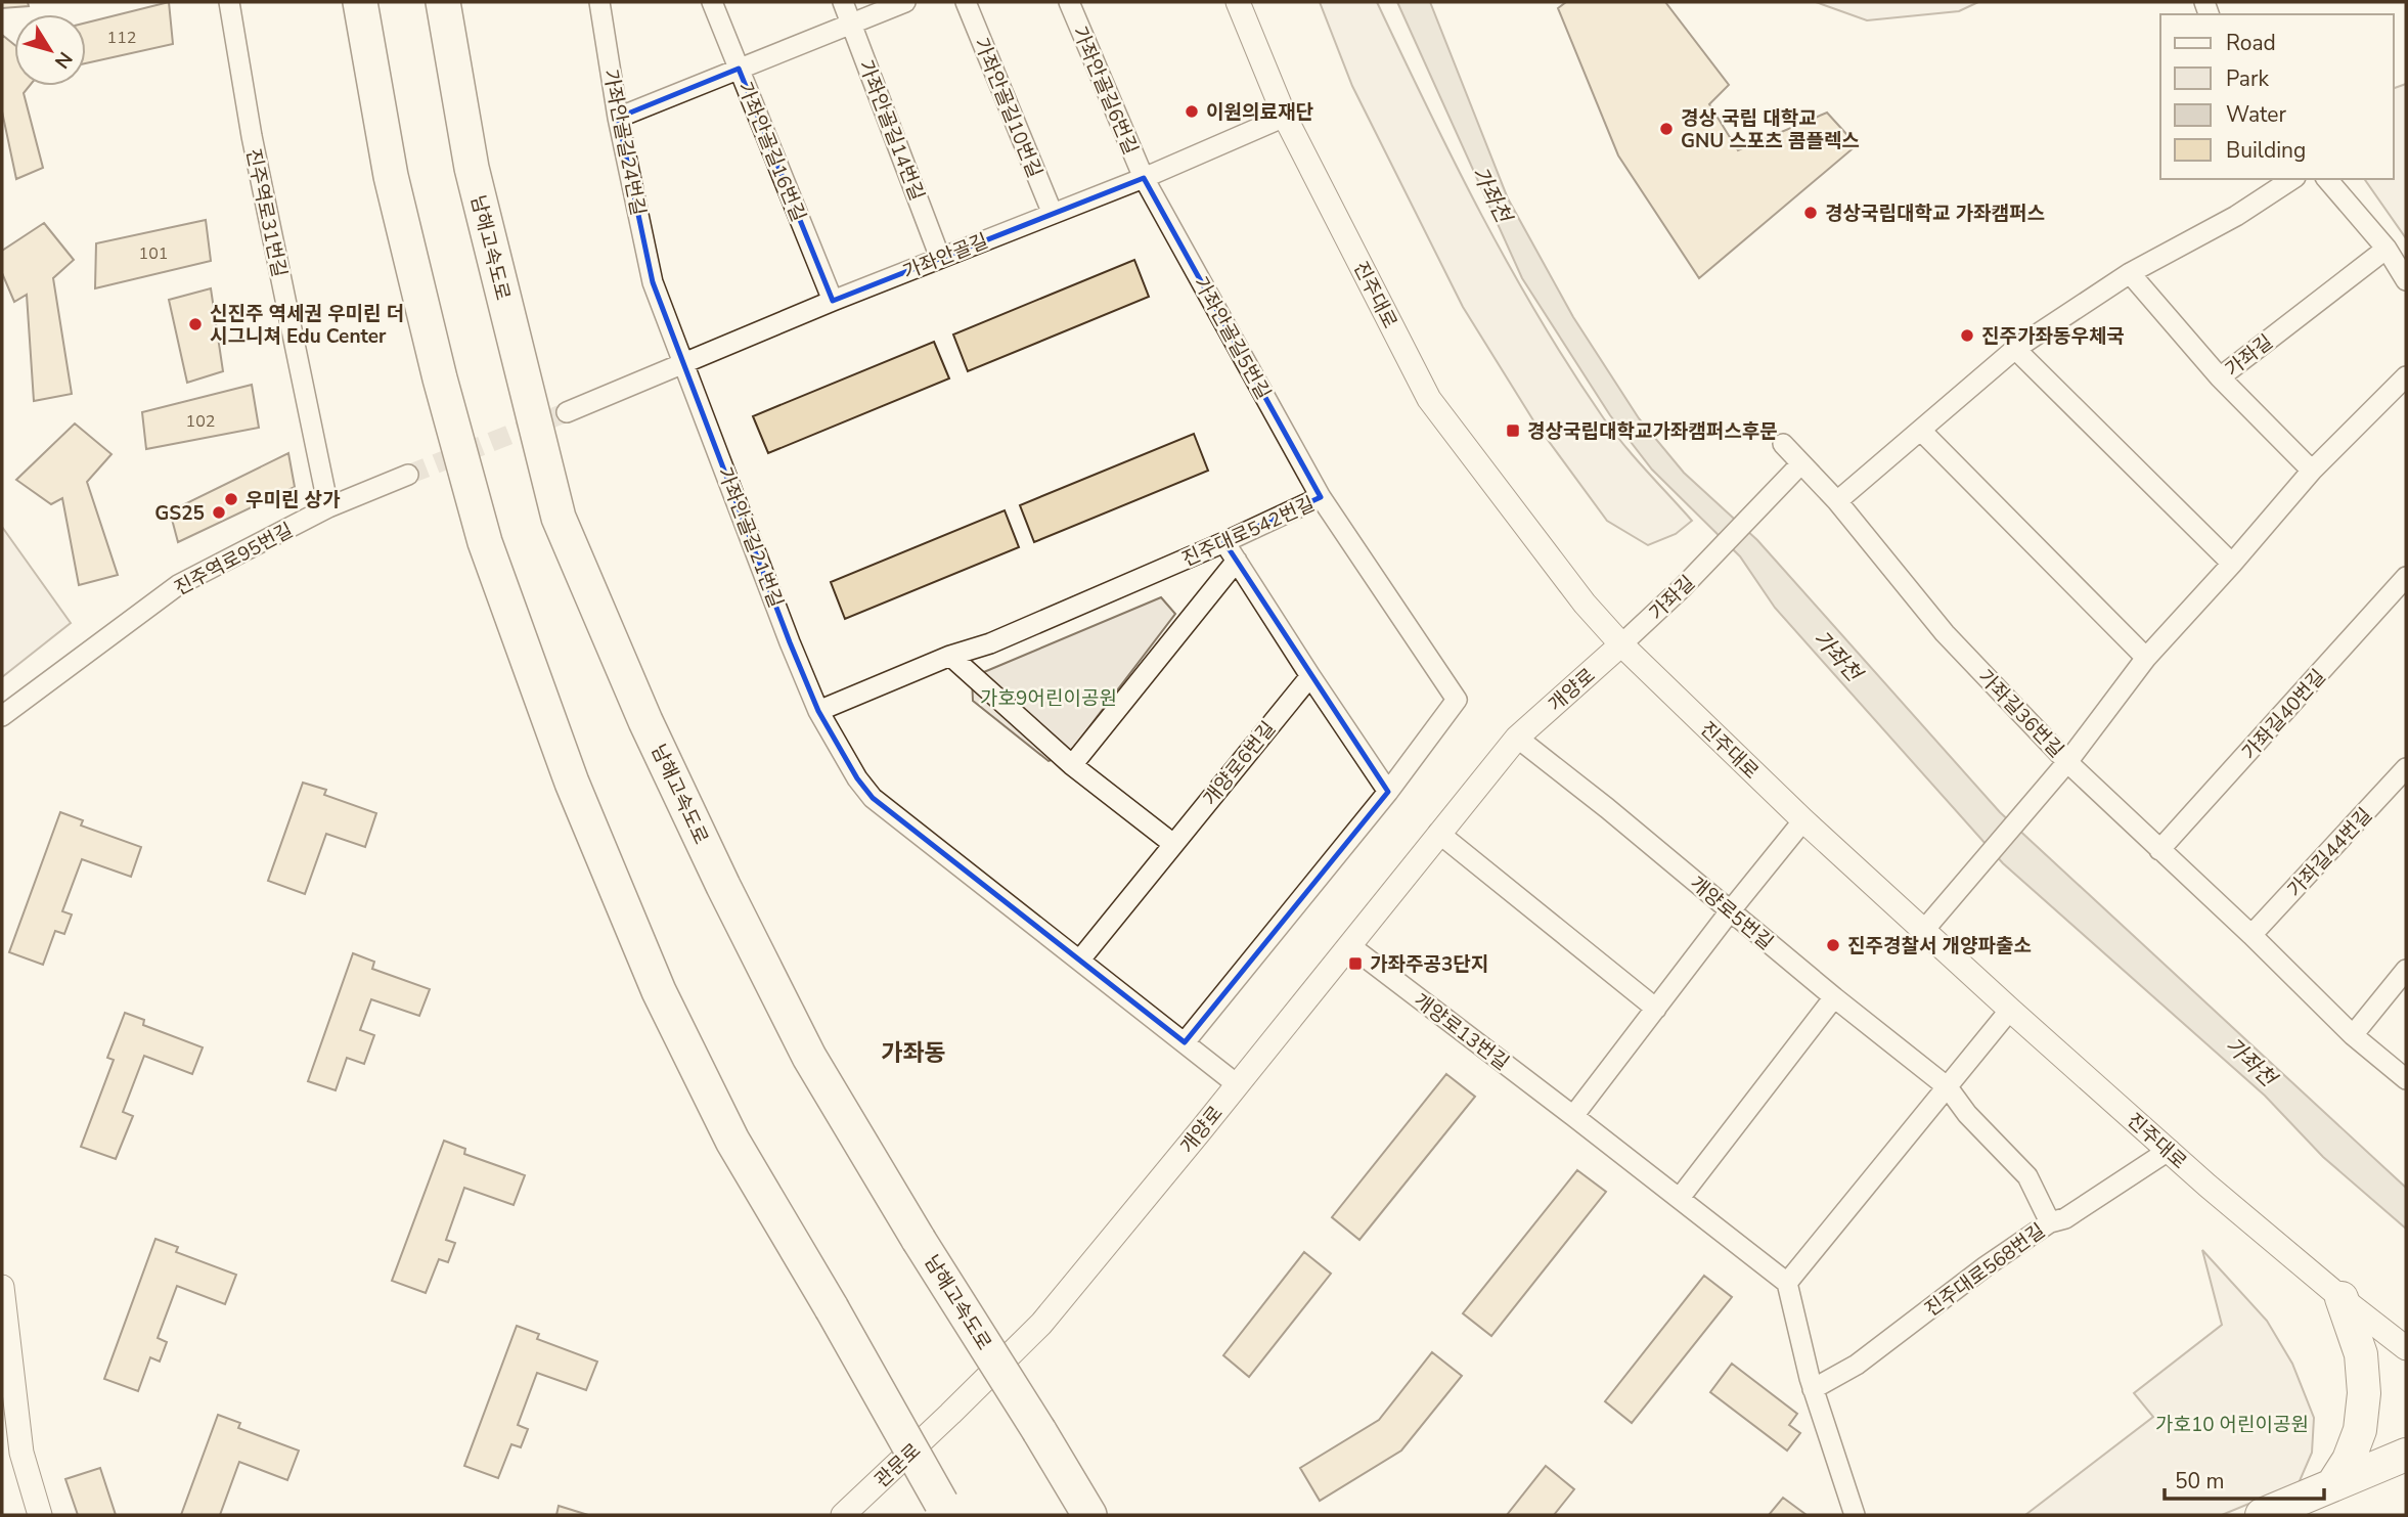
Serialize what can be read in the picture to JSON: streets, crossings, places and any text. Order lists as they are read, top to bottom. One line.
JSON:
{"streets":{"highway":["남해고속도로"],"street":["가좌안골길6번길","가좌안골길10번길","가좌안골길14번길","가좌안골길24번길","가좌안골길16번길","진주역로31번길","가좌안골길","진주대로","가좌안골길5번길","가좌길","진주대로542번길","가좌안골길21번길","진주역로95번길","개양로","가좌길36번길","가좌길40번길","개양로6번길","가좌길44번길","개양로5번길","개양로13번길","진주대로568번길","관문로"]},"crossings":[["가좌안골길6번길","가좌안골길"],["가좌안골길6번길","가좌안골길5번길"],["가좌안골길10번길","가좌안골길"],["가좌안골길14번길","가좌안골길"],["가좌안골길24번길","가좌안골길"],["가좌안골길24번길","가좌안골길21번길"],["가좌안골길16번길","가좌안골길"],["진주역로31번길","진주역로95번길"],["가좌안골길","진주대로"],["가좌안골길","가좌안골길5번길"],["가좌안골길","가좌안골길21번길"],["진주대로","가좌길"],["진주대로","개양로"],["가좌안골길5번길","진주대로542번길"],["가좌길","개양로"],["진주대로542번길","가좌안골길21번길"],["개양로","개양로5번길"],["개양로","개양로13번길"],["개양로","관문로"],["개양로5번길","진주대로568번길"]],"districts":["가좌동"],"water":["가좌천"],"parks":["가호9어린이공원","가호10 어린이공원"],"places":{"other":["이원의료재단","경상 국립 대학교 GNU 스포츠 콤플렉스","경상국립대학교 가좌캠퍼스","신진주 역세권 우미린 더 시그니쳐 Edu Center","진주가좌동우체국","우미린 상가","GS25","진주경찰서 개양파출소"],"transit":["경상국립대학교가좌캠퍼스후문","가좌주공3단지"]},"house_numbers":["112","101","102"],"legend":["Road","Park","Water","Building"],"scale_bar":"50 m","north":"bottom right"}
